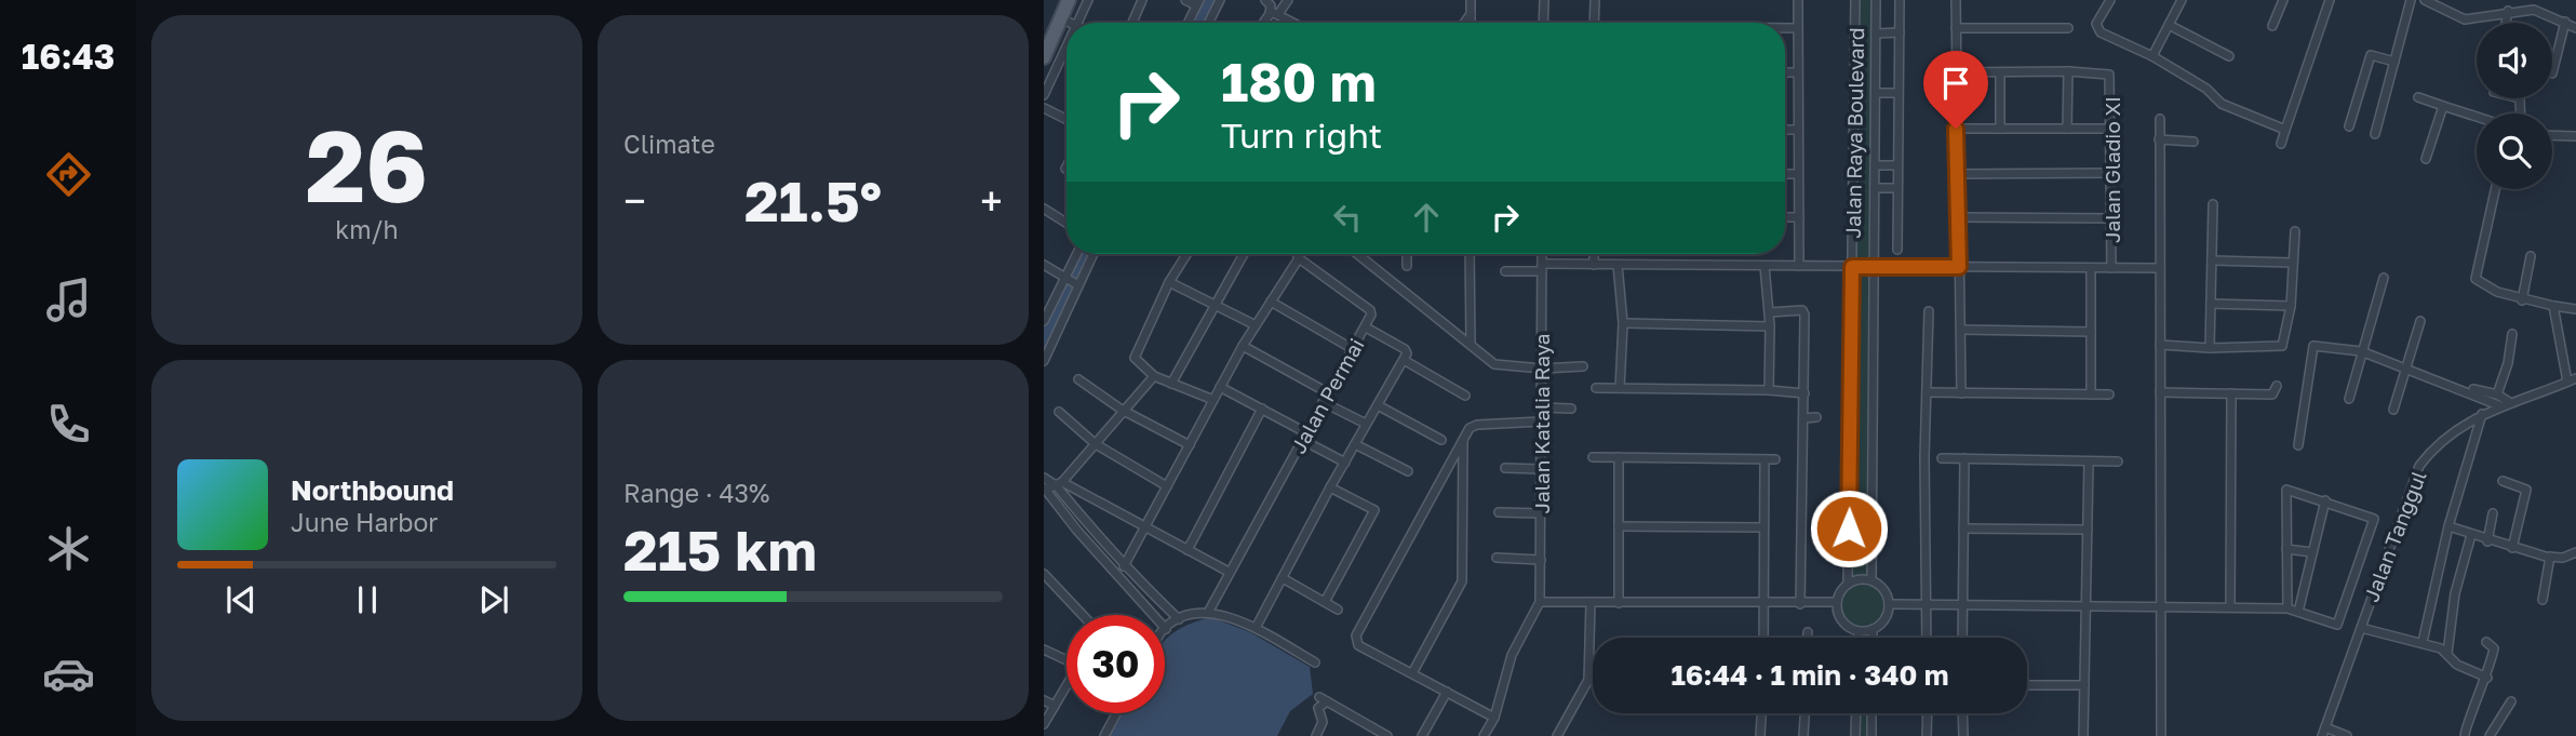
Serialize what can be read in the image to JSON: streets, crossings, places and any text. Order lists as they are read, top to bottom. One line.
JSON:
{"streets":{"street":["Jalan Raya Boulevard","Jalan Gladio XI","Jalan Permai","Jalan Katalia Raya","Jalan Tanggul"]},"page":{"tabs":"16:43","tile":[["26","km/h"],"Climate",["Range · 43%","215 km"]],"turn":["180 m","Turn right"],"heat":["−","21.5°","+"],"song":["Northbound","June Harbor"],"limit":"30","trip":"16:44 · 1 min · 340 m"}}
